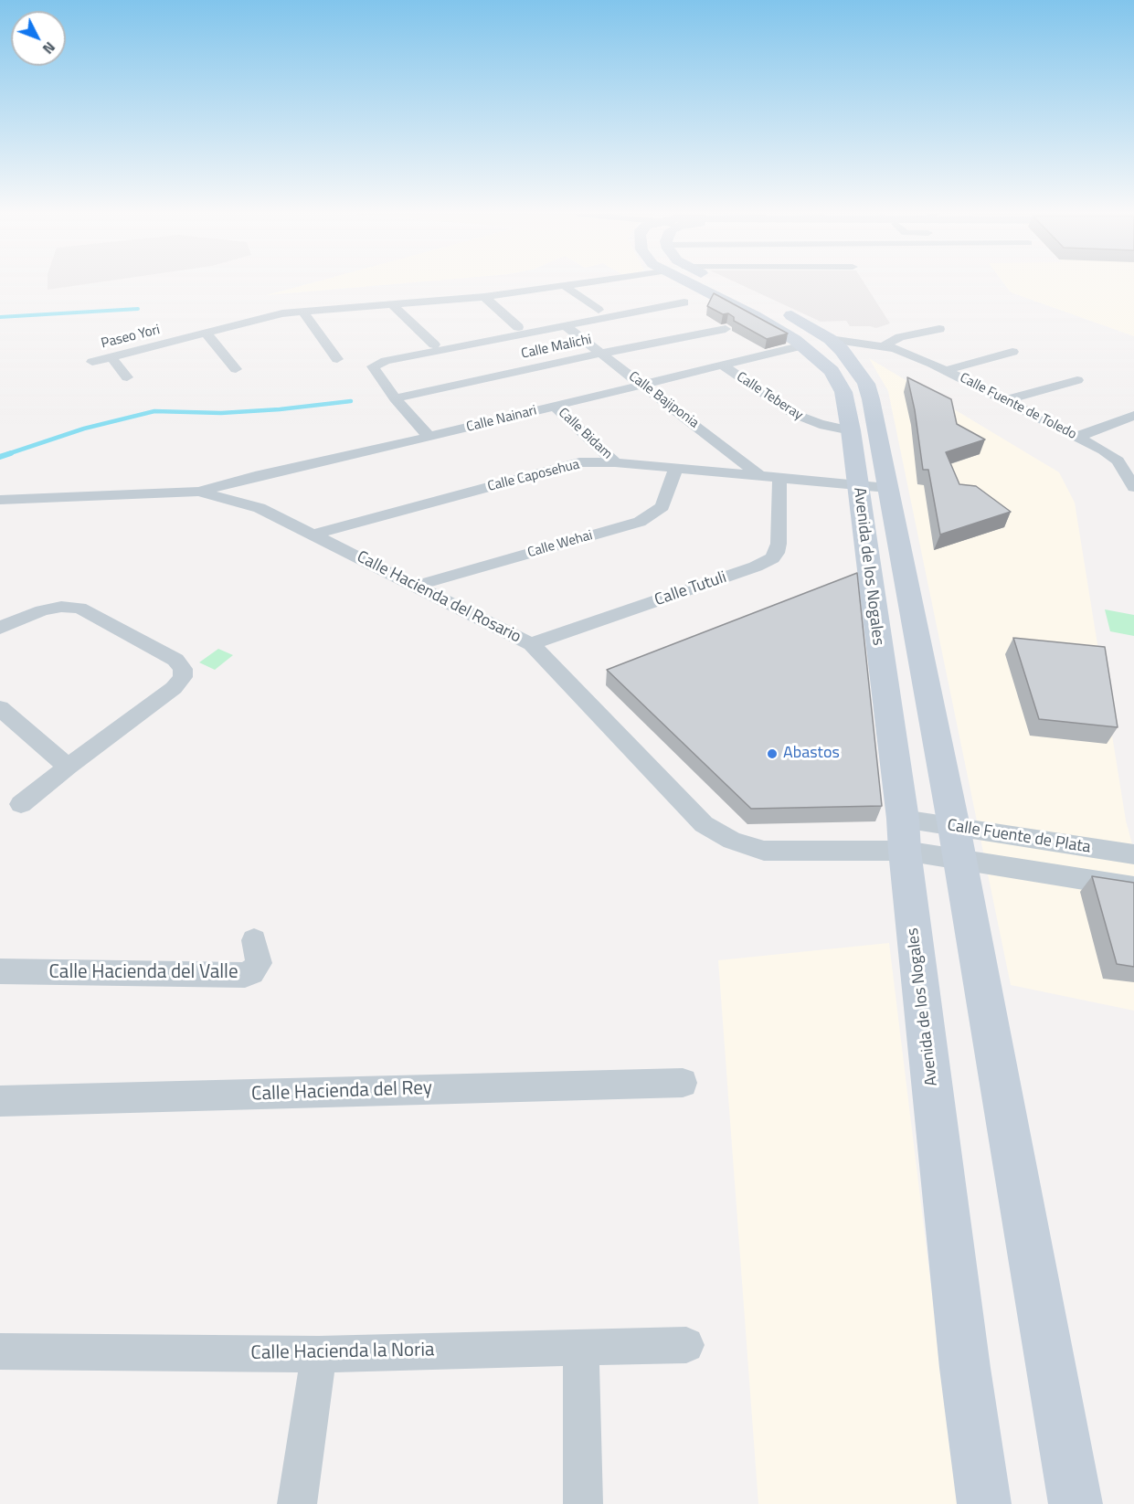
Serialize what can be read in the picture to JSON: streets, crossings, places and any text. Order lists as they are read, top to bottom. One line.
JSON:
{"streets":{"main road":["Avenida de los Nogales"],"street":["Paseo Yori","Calle Malichi","Calle Teberay","Calle Bajiponia","Calle Fuente de Toledo","Calle Nainari","Calle Bidam","Calle Caposehua","Calle Wehai","Calle Tutuli","Calle Hacienda del Rosario","Calle Fuente de Plata","Calle Hacienda del Valle","Calle Hacienda del Rey","Calle Hacienda la Noria"]},"crossings":[["Calle Malichi","Calle Bajiponia"],["Calle Teberay","Calle Nainari"],["Calle Teberay","Avenida de los Nogales"],["Calle Bajiponia","Calle Nainari"],["Calle Bajiponia","Calle Caposehua"],["Calle Fuente de Toledo","Avenida de los Nogales"],["Calle Nainari","Calle Bidam"],["Calle Nainari","Avenida de los Nogales"],["Calle Nainari","Calle Hacienda del Rosario"],["Calle Bidam","Calle Caposehua"],["Calle Caposehua","Calle Wehai"],["Calle Caposehua","Avenida de los Nogales"],["Calle Caposehua","Calle Tutuli"],["Calle Caposehua","Calle Hacienda del Rosario"],["Calle Wehai","Calle Hacienda del Rosario"],["Avenida de los Nogales","Calle Hacienda del Rosario"],["Avenida de los Nogales","Calle Fuente de Plata"],["Calle Tutuli","Calle Hacienda del Rosario"],["Calle Hacienda del Rosario","Calle Fuente de Plata"]],"places":["Abastos"],"north":"bottom right"}
